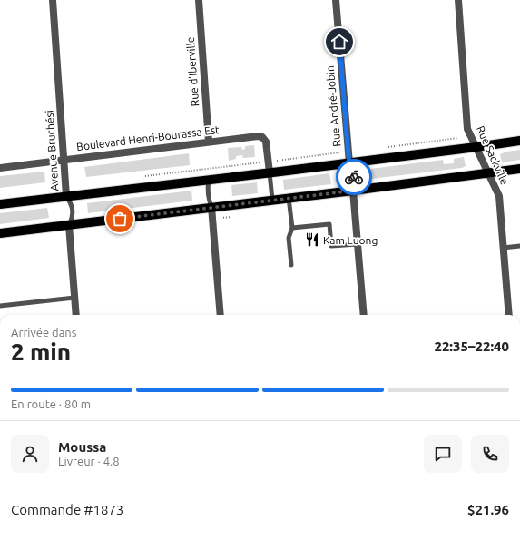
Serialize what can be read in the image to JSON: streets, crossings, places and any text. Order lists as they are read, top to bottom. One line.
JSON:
{"streets":{"street":["Rue d'Iberville","Rue André-Jobin","Boulevard Henri-Bourassa Est","Avenue Bruchési","Rue Sackville"]},"crossings":[["Rue d'Iberville","Boulevard Henri-Bourassa Est"],["Boulevard Henri-Bourassa Est","Avenue Bruchési"]],"places":{"restaurant":["Kam Luong"]},"page":{"heading":["2 min","Arrivée dans","22:35–22:40"],"panel":["Moussa","Livreur · 4.8","Commande #1873","$21.96"],"bar":"En route · 80 m"}}
